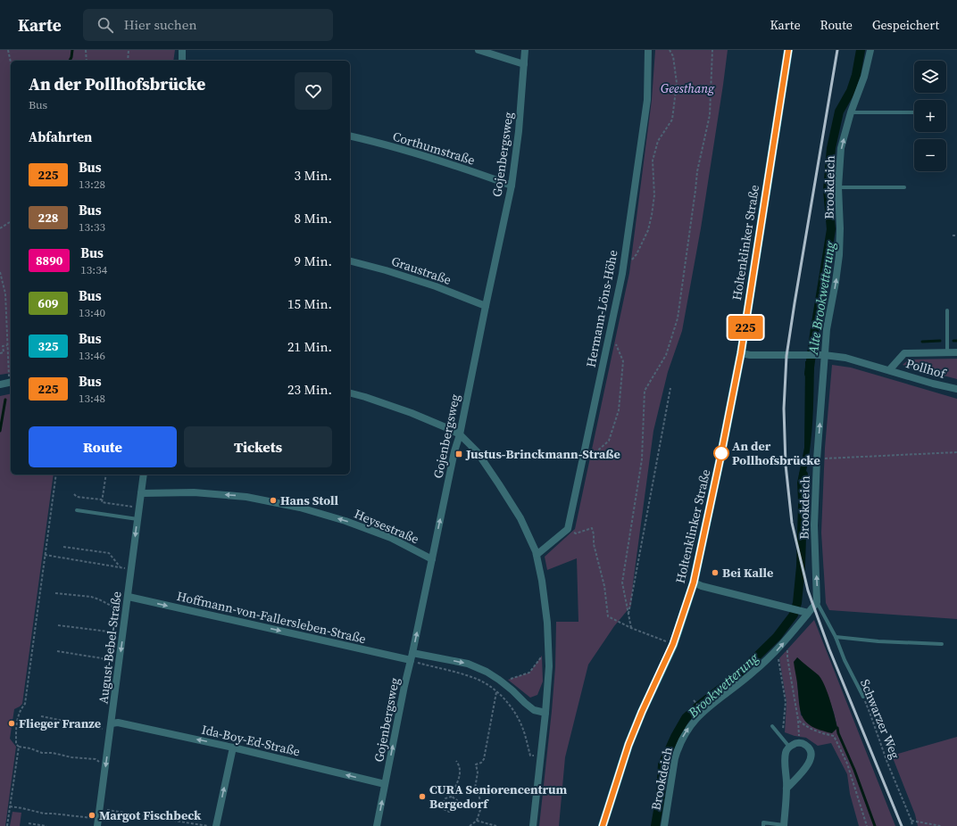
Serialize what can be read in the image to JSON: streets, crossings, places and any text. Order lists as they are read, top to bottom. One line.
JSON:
{"streets":{"main road":["Holtenklinker Straße"],"street":["Corthumstraße","Gojenbergsweg","Brookdeich","Graustraße","Hermann-Löns-Höhe","Pollhof","Heysestraße","Hoffmann-von-Fallersleben-Straße","August-Bebel-Straße","Ida-Boy-Ed-Straße"],"lane":["Schwarzer Weg"]},"crossings":[["Corthumstraße","Gojenbergsweg"],["Gojenbergsweg","Graustraße"],["Gojenbergsweg","Heysestraße"],["Gojenbergsweg","Hoffmann-von-Fallersleben-Straße"],["Gojenbergsweg","Ida-Boy-Ed-Straße"],["Brookdeich","Pollhof"],["Brookdeich","Schwarzer Weg"],["Holtenklinker Straße","Pollhof"],["Heysestraße","August-Bebel-Straße"],["Hoffmann-von-Fallersleben-Straße","August-Bebel-Straße"],["August-Bebel-Straße","Ida-Boy-Ed-Straße"]],"one_way":["Gojenbergsweg","Brookdeich","Heysestraße","Hoffmann-von-Fallersleben-Straße","August-Bebel-Straße","Ida-Boy-Ed-Straße"],"water":["Alte Brookwetterung","Brookwetterung"],"parks":["Geesthang"],"places":{"other":["An der Pollhofsbrücke","Hans Stoll","Bei Kalle","Flieger Franze","CURA Seniorencentrum Bergedorf","Margot Fischbeck"],"transit":["Justus-Brinckmann-Straße"]},"lines":["bus line 225"],"page":{"header":"Karte","search":"Hier suchen","nav":["Karte","Route","Gespeichert"],"on_map":"225","map_buttons":["+","−"],"heading":[["An der Pollhofsbrücke","Bus"],"Abfahrten"],"list":[{"mark":"225","name":"Bus","note":"13:28","value":"3 Min."},{"mark":"228","name":"Bus","note":"13:33","value":"8 Min."},{"mark":"8890","name":"Bus","note":"13:34","value":"9 Min."},{"mark":"609","name":"Bus","note":"13:40","value":"15 Min."},{"mark":"325","name":"Bus","note":"13:46","value":"21 Min."},{"mark":"225","name":"Bus","note":"13:48","value":"23 Min."}],"buttons":["Route","Tickets"]}}
